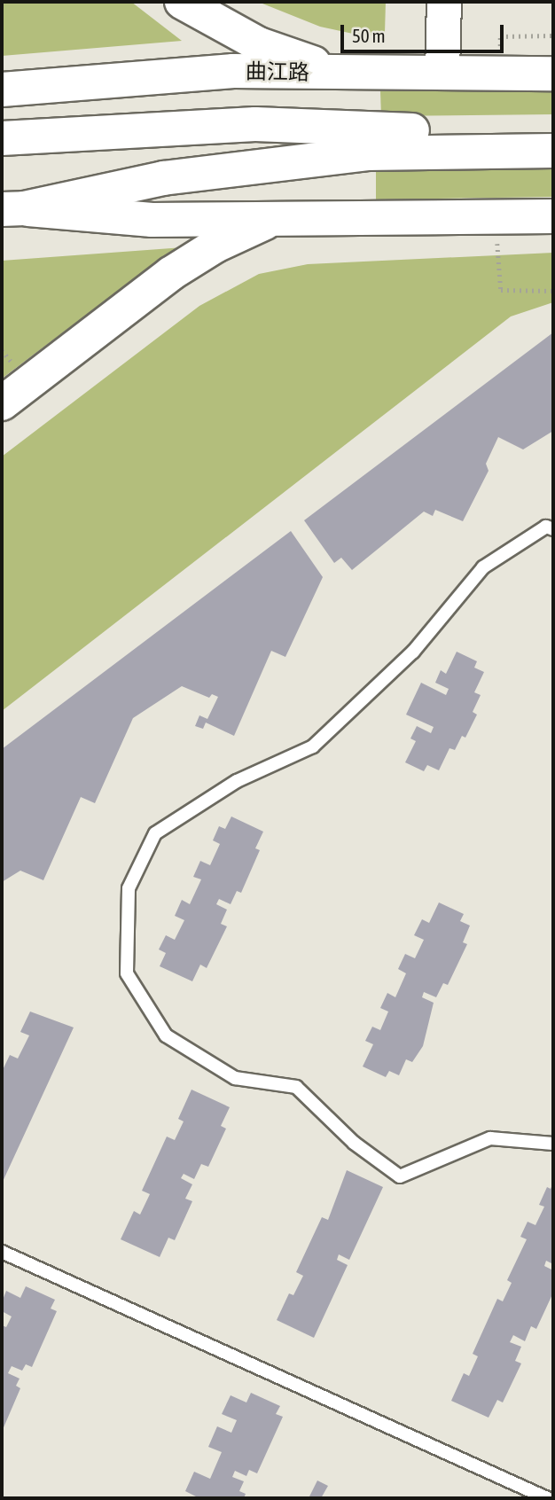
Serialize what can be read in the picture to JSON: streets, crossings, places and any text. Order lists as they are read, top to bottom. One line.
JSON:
{"streets":{"main road":["曲江路"]},"scale_bar":"50 m"}
